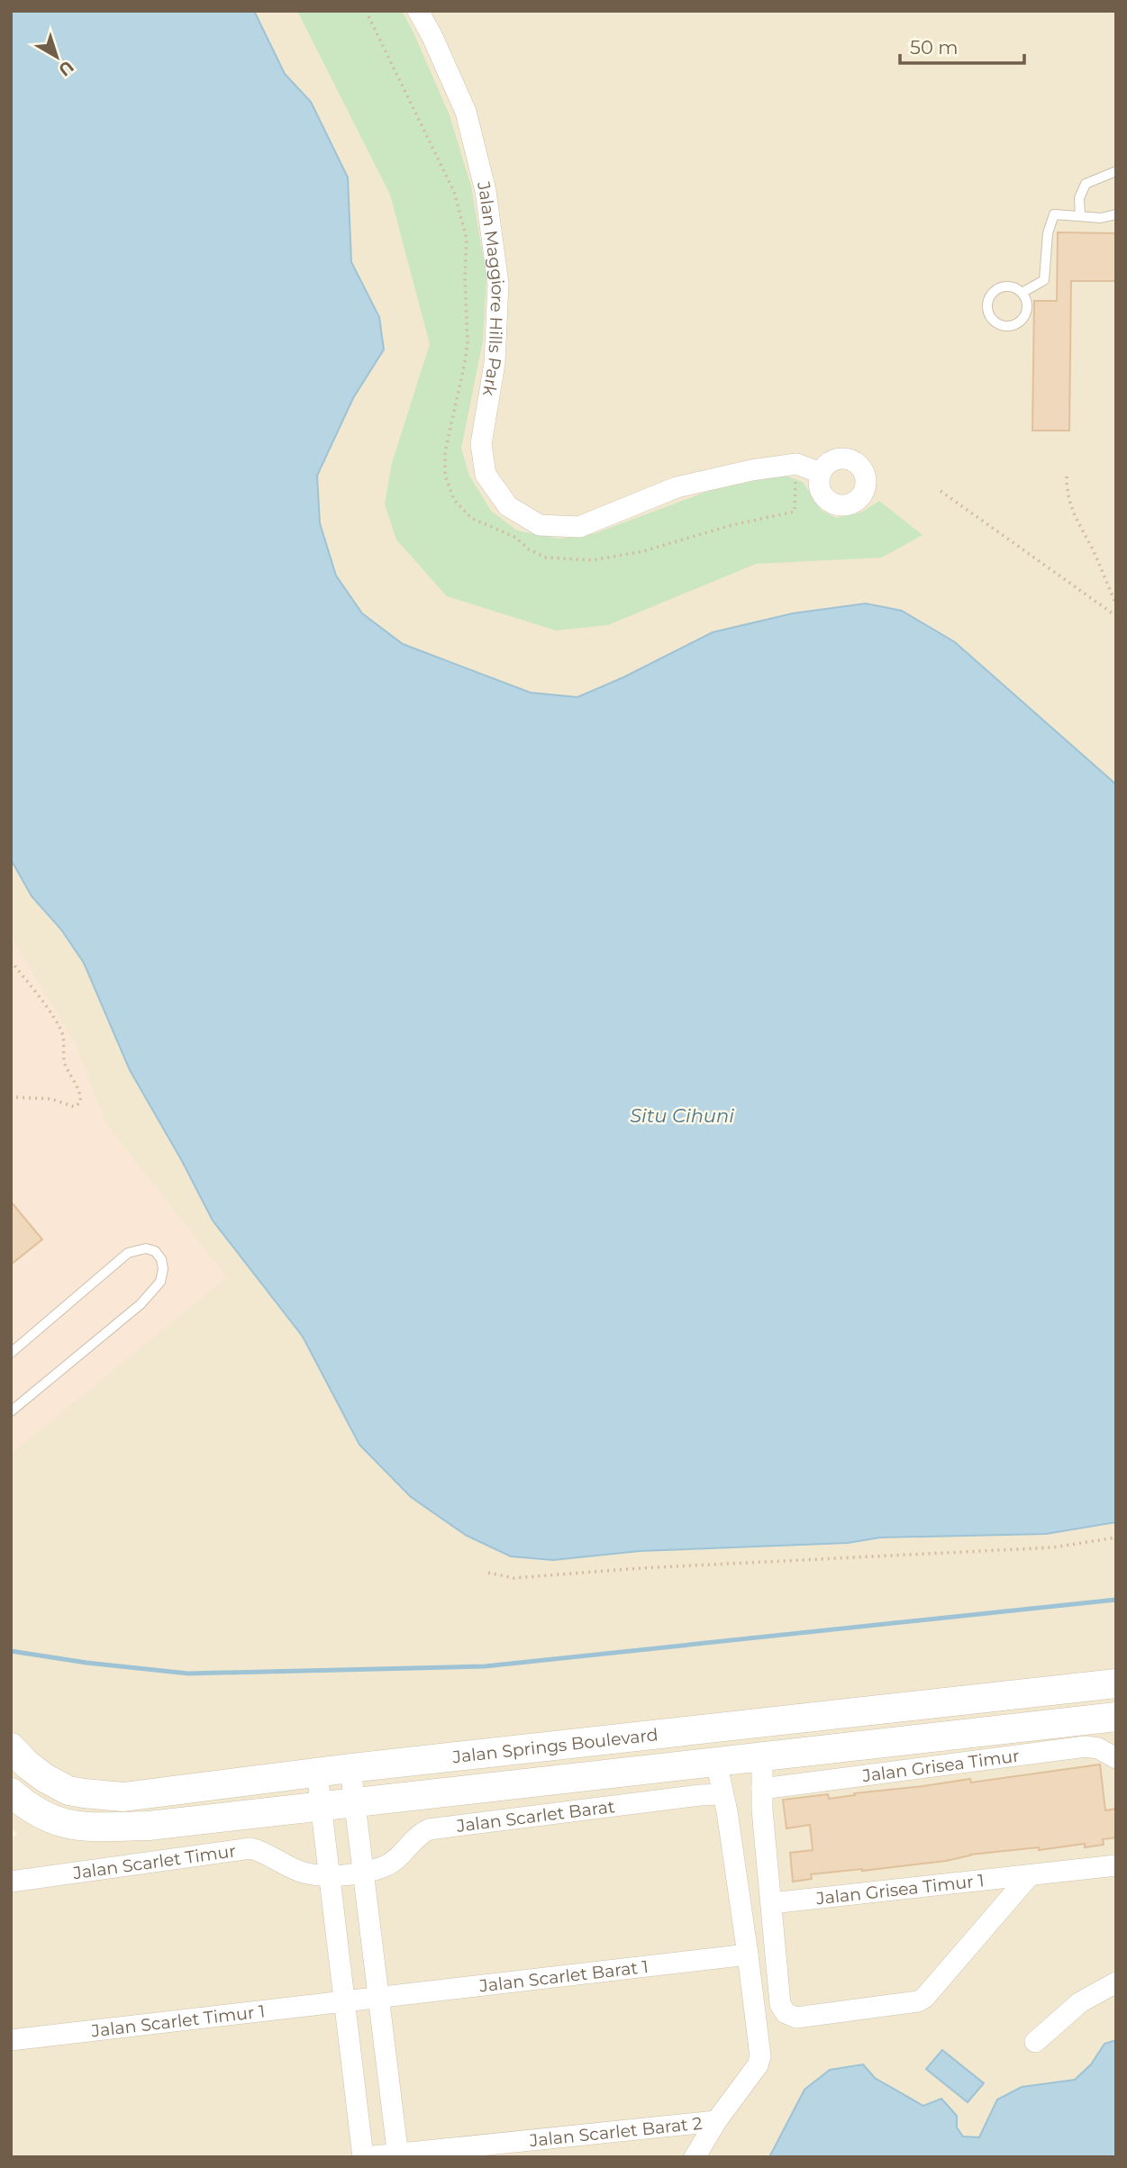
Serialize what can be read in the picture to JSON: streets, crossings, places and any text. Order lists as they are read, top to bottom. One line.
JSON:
{"streets":{"main road":["Jalan Springs Boulevard"],"street":["Jalan Maggiore Hills Park","Jalan Grisea Timur","Jalan Scarlet Barat","Jalan Scarlet Timur","Jalan Grisea Timur 1","Jalan Scarlet Barat 1","Jalan Scarlet Timur 1","Jalan Scarlet Barat 2"]},"crossings":[["Jalan Scarlet Barat","Jalan Scarlet Timur"],["Jalan Scarlet Barat 1","Jalan Scarlet Timur 1"]],"water":["Situ Cihuni"],"scale_bar":"50 m","north":"bottom right"}
